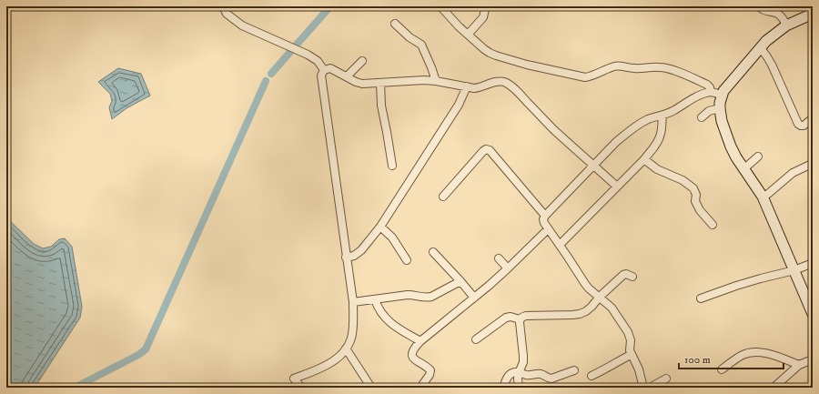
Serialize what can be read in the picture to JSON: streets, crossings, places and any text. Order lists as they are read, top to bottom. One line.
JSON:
{"scale_bar":"100 m"}
